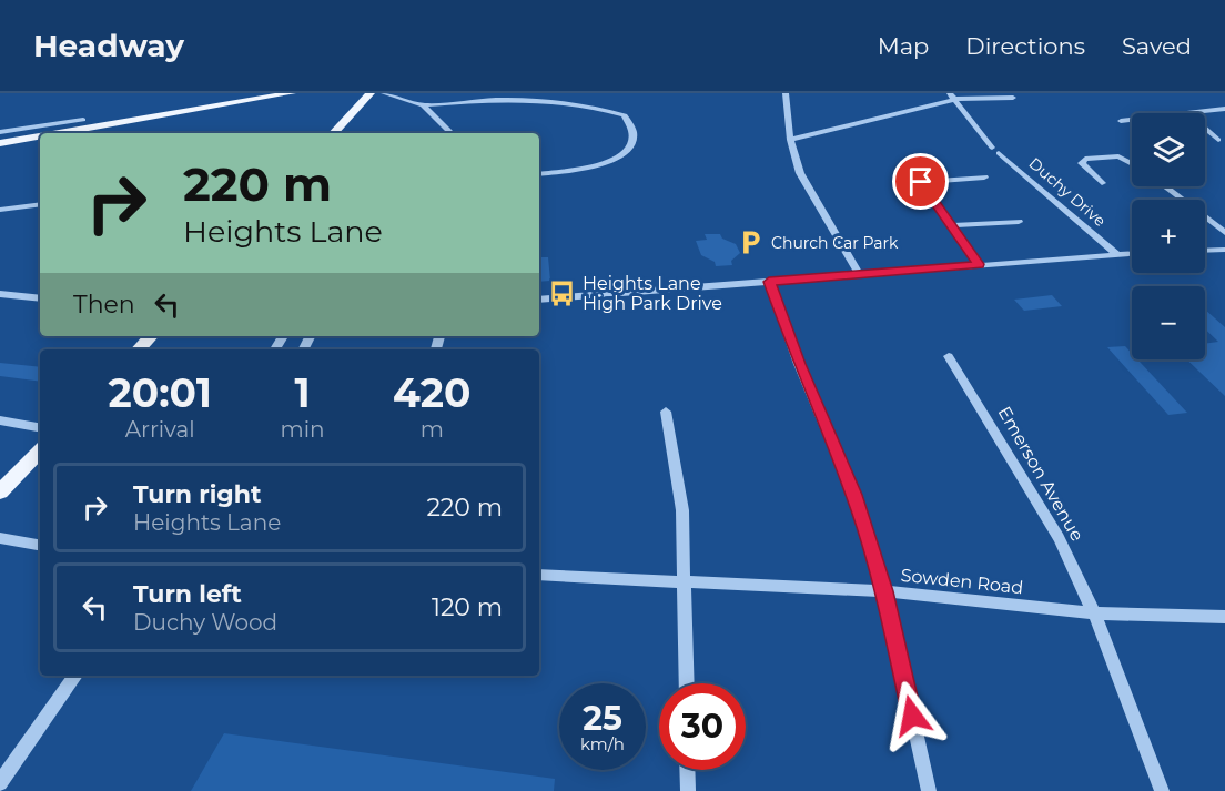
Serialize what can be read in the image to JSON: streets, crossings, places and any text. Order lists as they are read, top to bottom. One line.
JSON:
{"streets":{"street":["Duchy Drive","Emerson Avenue","Sowden Road"]},"crossings":[["Emerson Avenue","Sowden Road"]],"places":{"parking":["Church Car Park"],"bus stop":["Heights Lane High Park Drive"]},"page":{"header":"Headway","nav":["Map","Directions","Saved"],"map_buttons":["+","−"],"turn":["220 m","Heights Lane"],"then":"Then","eta":["20:01","Arrival","1","min","420","m"],"list":[{"name":"Turn right","note":"Heights Lane","value":"220 m"},{"name":"Turn left","note":"Duchy Wood","value":"120 m"}],"speed":"25 km/h","limit":"30"}}
